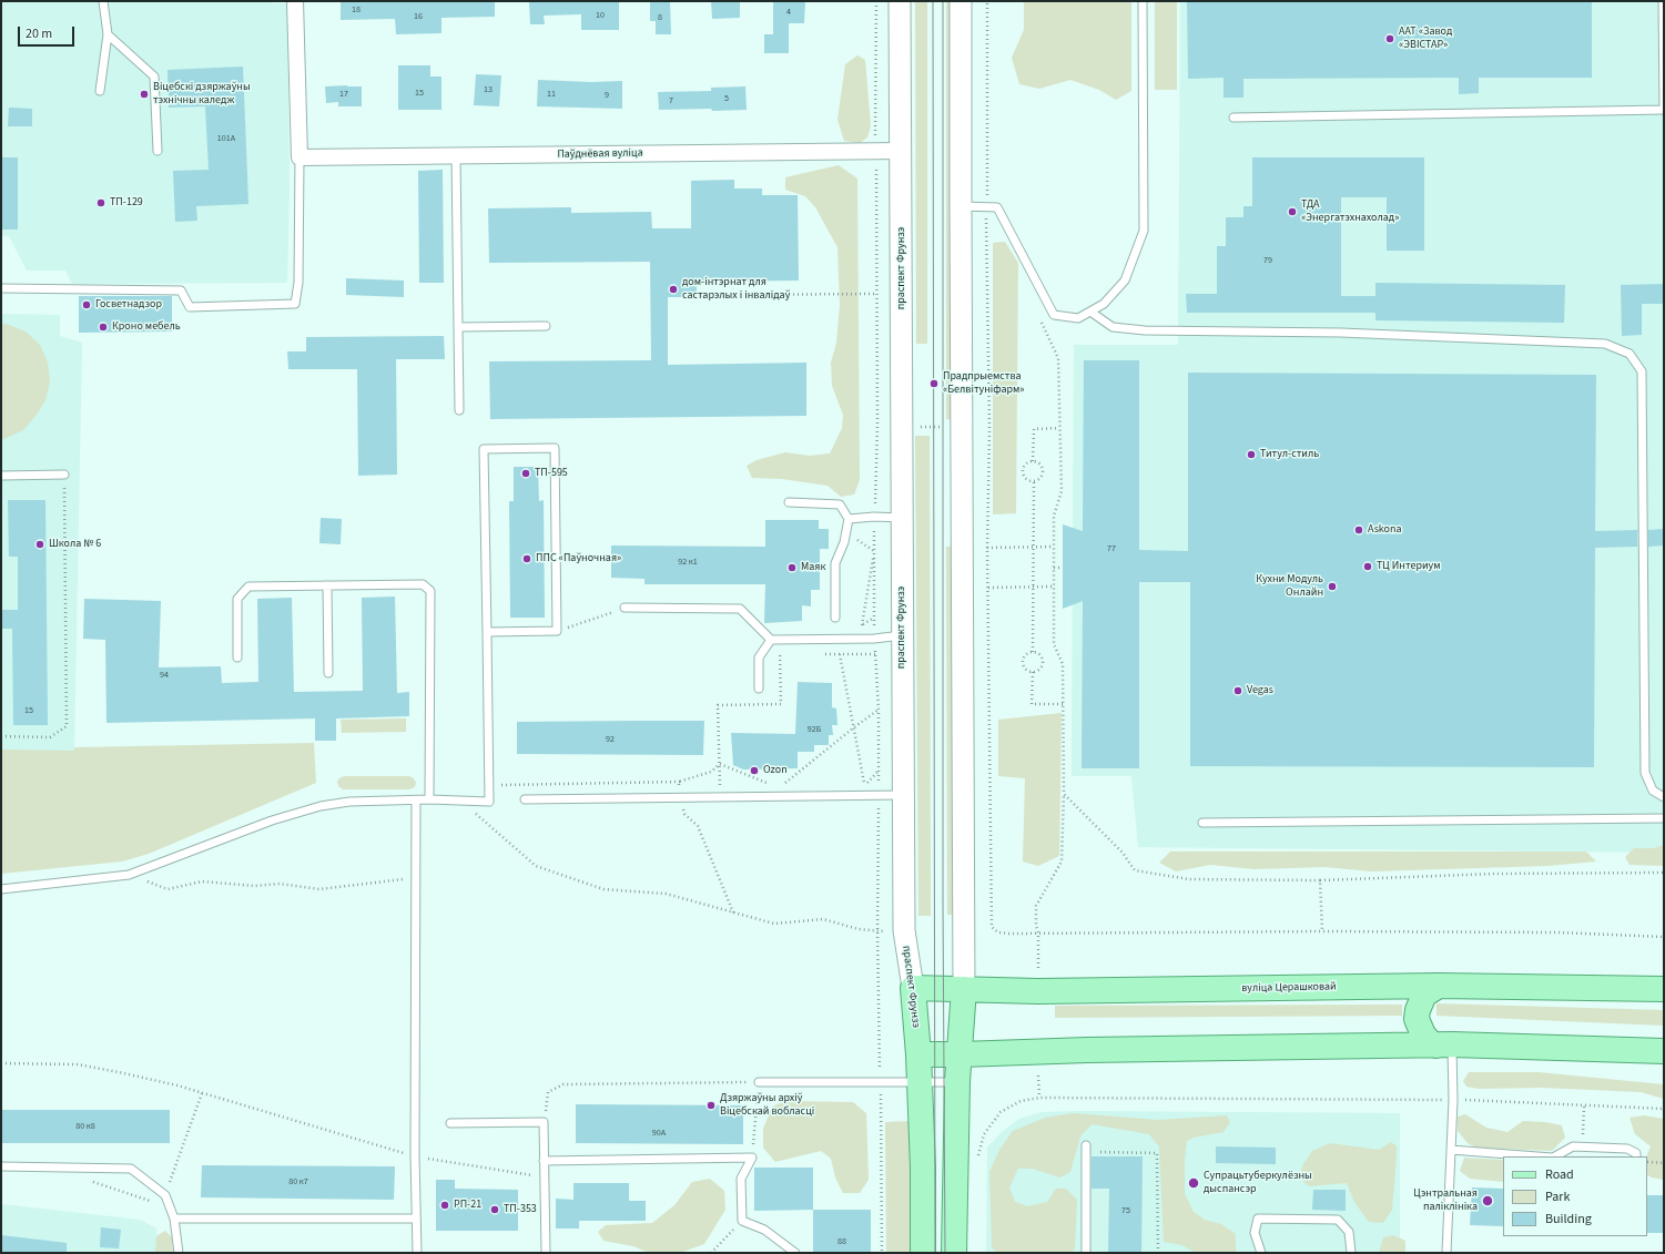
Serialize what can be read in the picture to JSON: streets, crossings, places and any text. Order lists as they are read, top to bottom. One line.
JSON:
{"streets":{"main road":["праспект Фрунзэ","вуліца Церашковай"],"street":["Паўднёвая вуліца"]},"crossings":[["Паўднёвая вуліца","праспект Фрунзэ"],["праспект Фрунзэ","вуліца Церашковай"]],"places":["ААТ «Завод «ЭВІСТАР»","Віцебскі дзяржаўны тэхнічны каледж","ТП-129","ТДА «Энергатэхнахолад»","дом-інтэрнат для састарэлых і інвалідаў","Госветнадзор","Кроно мебель","Прадпрыемства «Белвітуніфарм»","Титул-cтиль","ТП-595","Askona","Школа № 6","ППС «Паўночная»","ТЦ Интериум","Маяк","Кухни Модуль Онлайн","Vegas","Ozon","Дзяржаўны архіў Віцебскай вобласці","Супрацьтуберкулёзны дыспансэр","Цэнтральная паліклініка","РП-21","ТП-353"],"house_numbers":["18","4","10","16","8","13","15","17","11","9","5","7","101А","79","77","92 к1","94","15","92Б","92","80 к8","90А","80 к7","75","88"],"legend":["Road","Park","Building"],"scale_bar":"20 m"}
